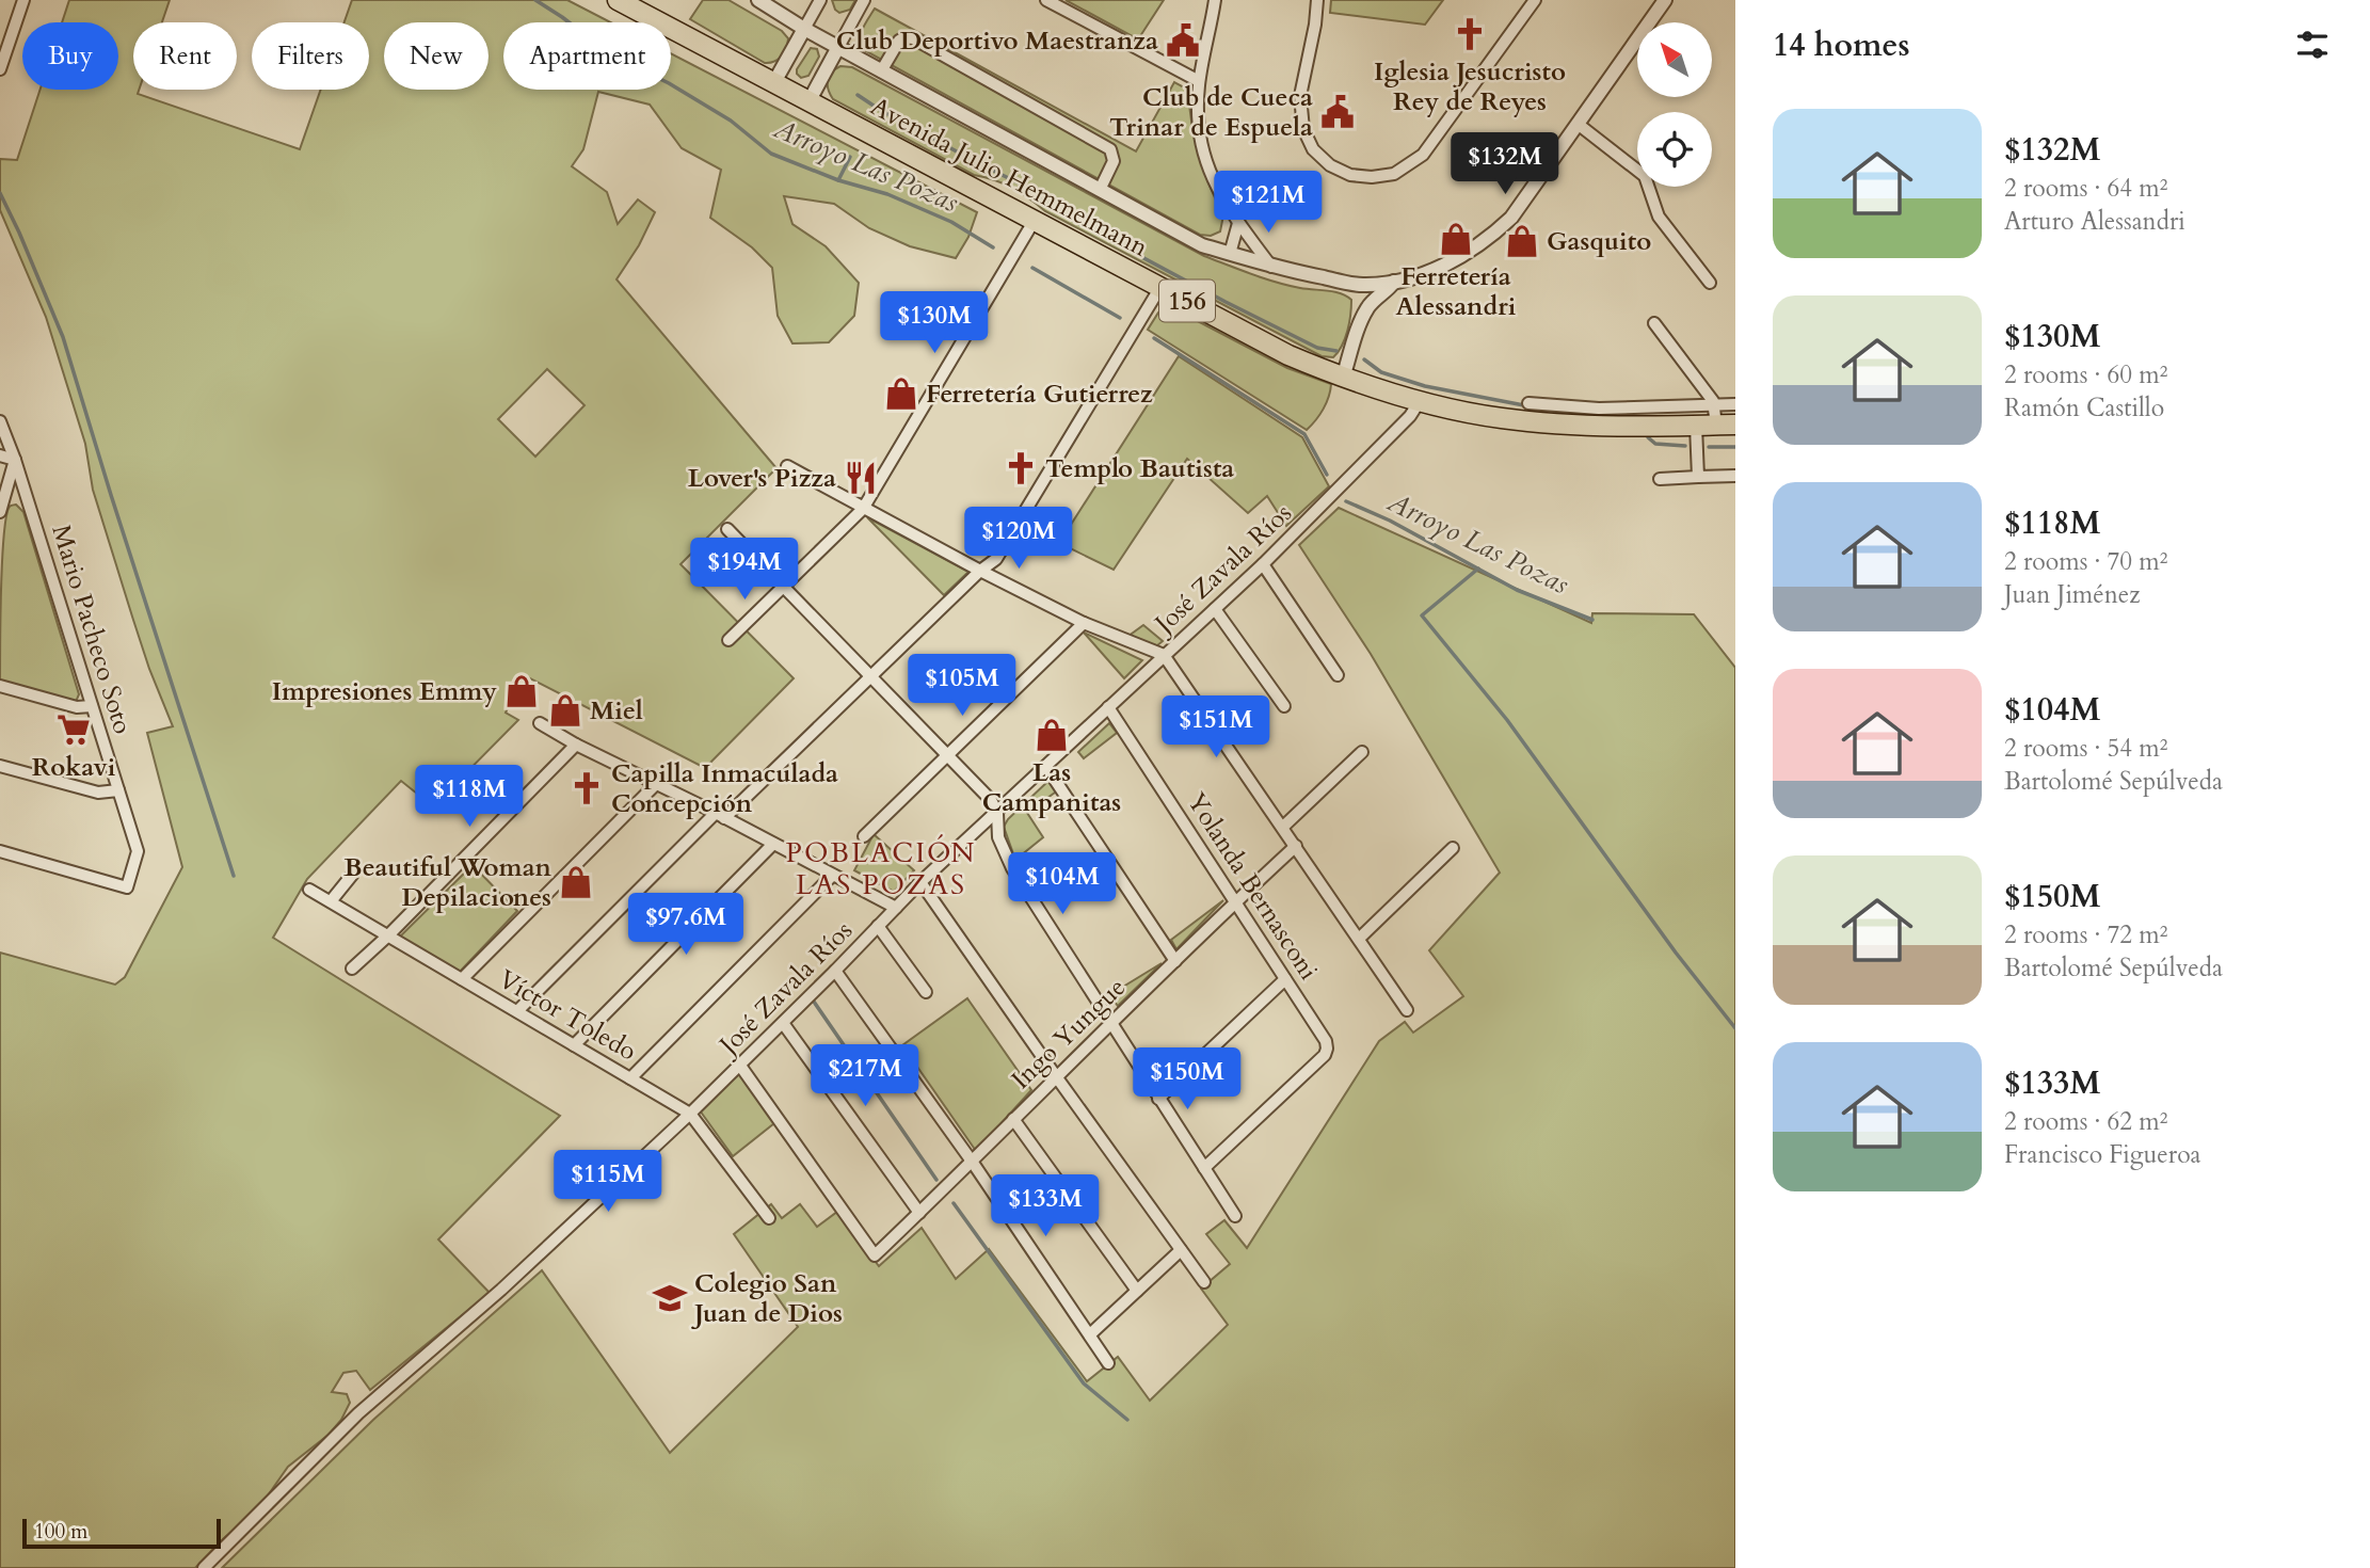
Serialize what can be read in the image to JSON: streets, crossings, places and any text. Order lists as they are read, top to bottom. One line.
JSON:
{"streets":{"highway":["Avenida Julio Hemmelmann","156"],"street":["José Zavala Ríos","Mario Pacheco Soto","Yolanda Bernasconi","Víctor Toledo","Ingo Yungue"]},"crossings":[["Avenida Julio Hemmelmann","José Zavala Ríos"],["José Zavala Ríos","Yolanda Bernasconi"],["José Zavala Ríos","Víctor Toledo"],["José Zavala Ríos","Ingo Yungue"],["Yolanda Bernasconi","Ingo Yungue"]],"districts":["POBLACIÓN LAS POZAS"],"water":["Arroyo Las Pozas"],"places":{"church":["Iglesia Jesucristo Rey de Reyes","Templo Bautista","Capilla Inmaculada Concepción"],"public building":["Club Deportivo Maestranza","Club de Cueca Trinar de Espuela"],"shop":["Ferretería Alessandri","Gasquito","Ferretería Gutierrez","Impresiones Emmy","Miel","Las Campanitas","Beautiful Woman Depilaciones"],"restaurant":["Lover's Pizza"],"supermarket":["Rokavi"],"school or university":["Colegio San Juan de Dios"]},"scale_bar":"100 m","north":"top left","page":{"heading":"14 homes","chip":["Buy","Rent","Filters","New","Apartment"],"list":[{"name":"$132M","note":"2 rooms · 64 m² · Arturo Alessandri"},{"name":"$130M","note":"2 rooms · 60 m² · Ramón Castillo"},{"name":"$118M","note":"2 rooms · 70 m² · Juan Jiménez"},{"name":"$104M","note":"2 rooms · 54 m² · Bartolomé Sepúlveda"},{"name":"$150M","note":"2 rooms · 72 m² · Bartolomé Sepúlveda"},{"name":"$133M","note":"2 rooms · 62 m² · Francisco Figueroa"}],"price":["$132M","$121M","$130M","$120M","$194M","$105M","$151M","$118M","$104M","$97.6M","$217M","$150M","$115M","$133M"],"scale":"100 m"}}
